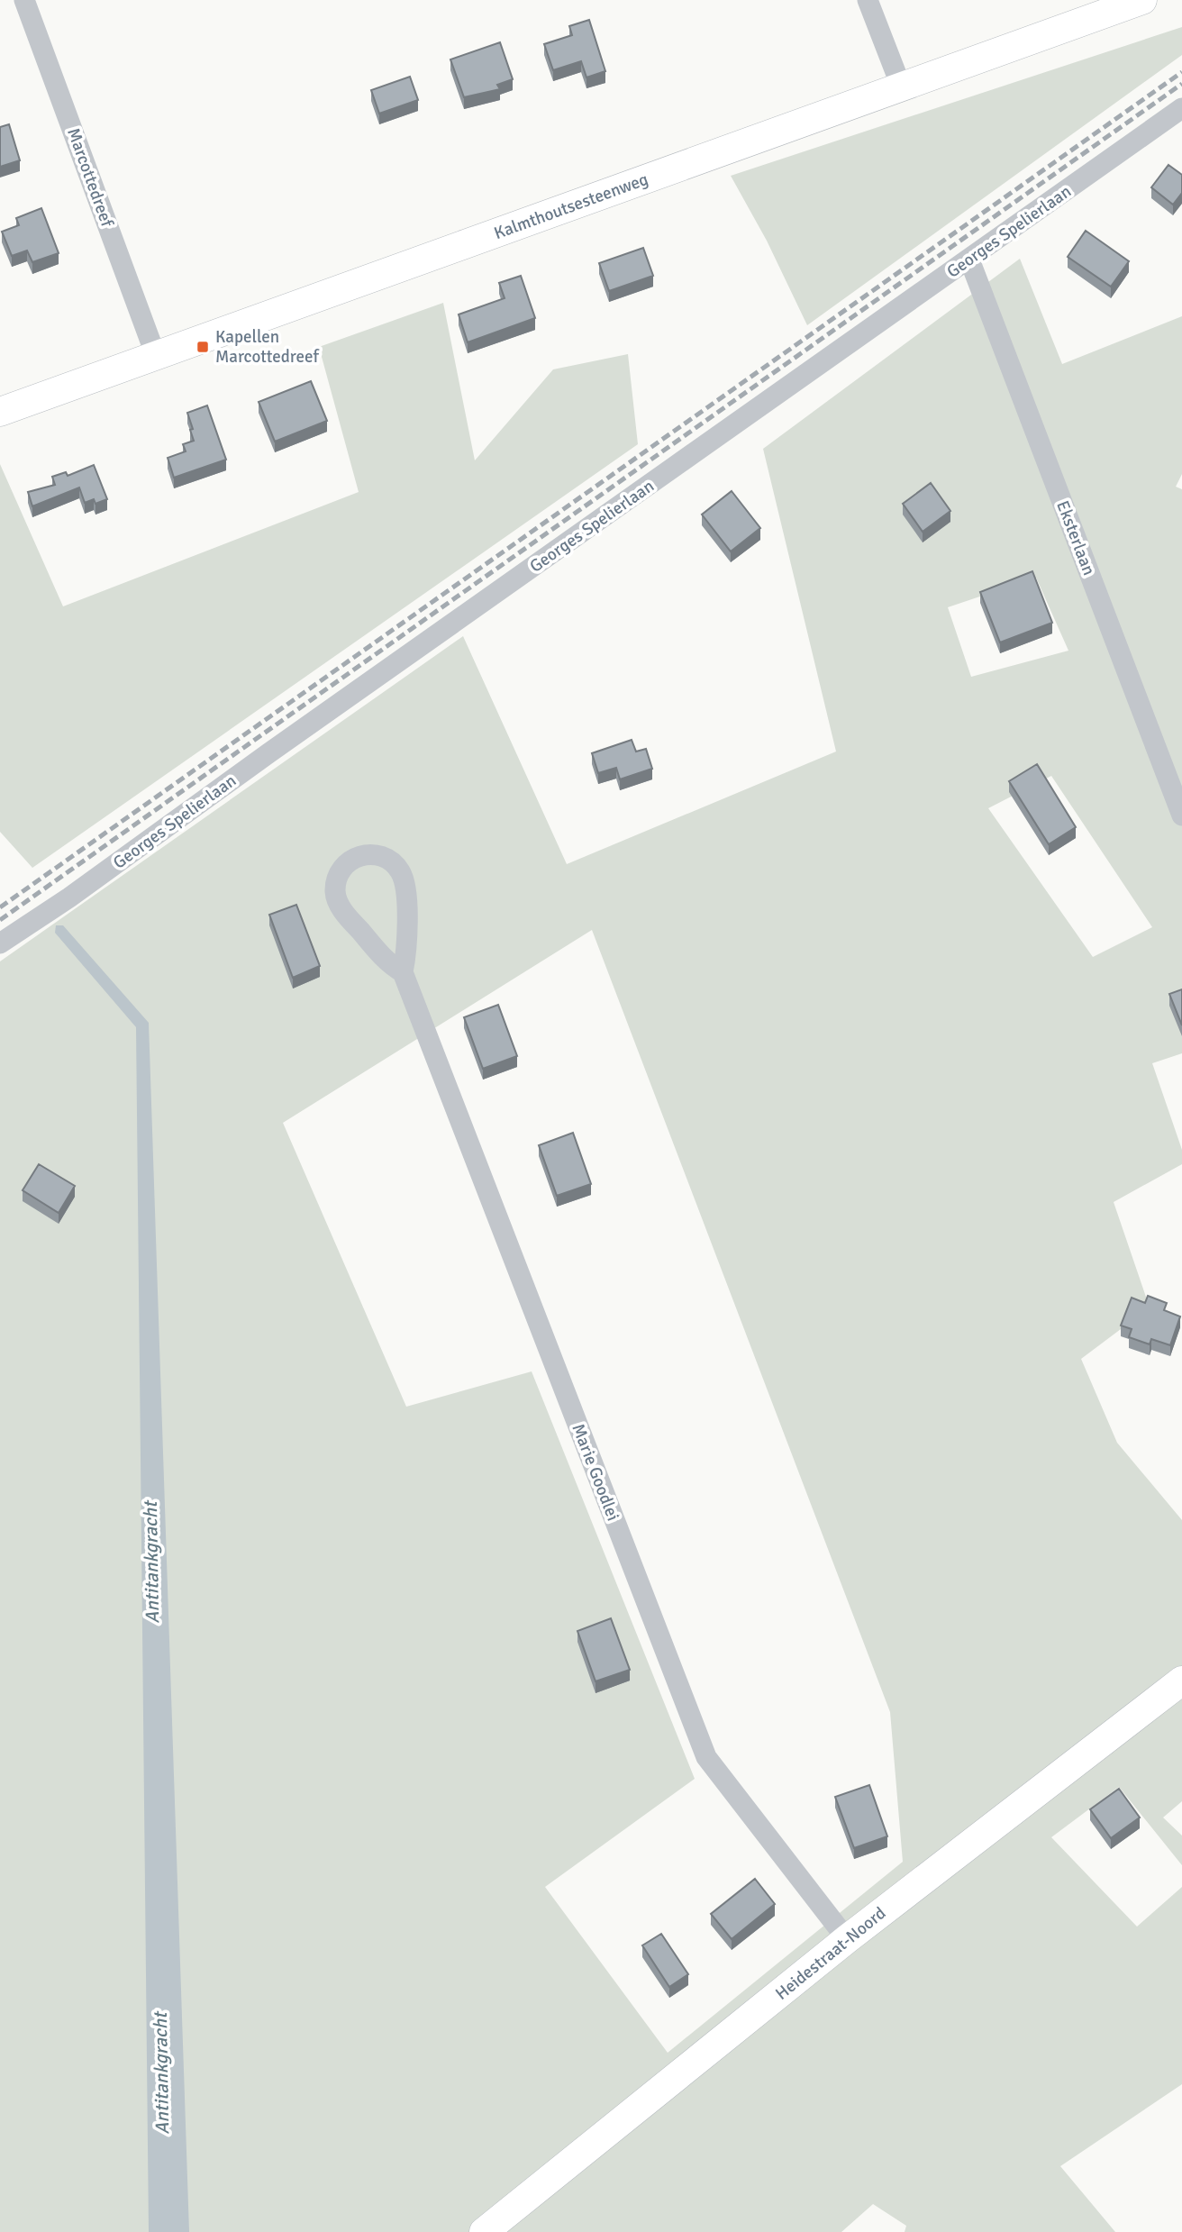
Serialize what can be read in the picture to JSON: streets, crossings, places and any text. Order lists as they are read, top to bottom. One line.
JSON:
{"streets":{"main road":["Kalmthoutsesteenweg","Heidestraat-Noord"],"street":["Marcottedreef","Georges Spelierlaan","Eksterlaan","Marie Goodlei"]},"crossings":[["Marcottedreef","Kalmthoutsesteenweg"],["Georges Spelierlaan","Eksterlaan"],["Marie Goodlei","Heidestraat-Noord"]],"water":["Antitankgracht"],"places":{"transit":["Kapellen Marcottedreef"]}}
